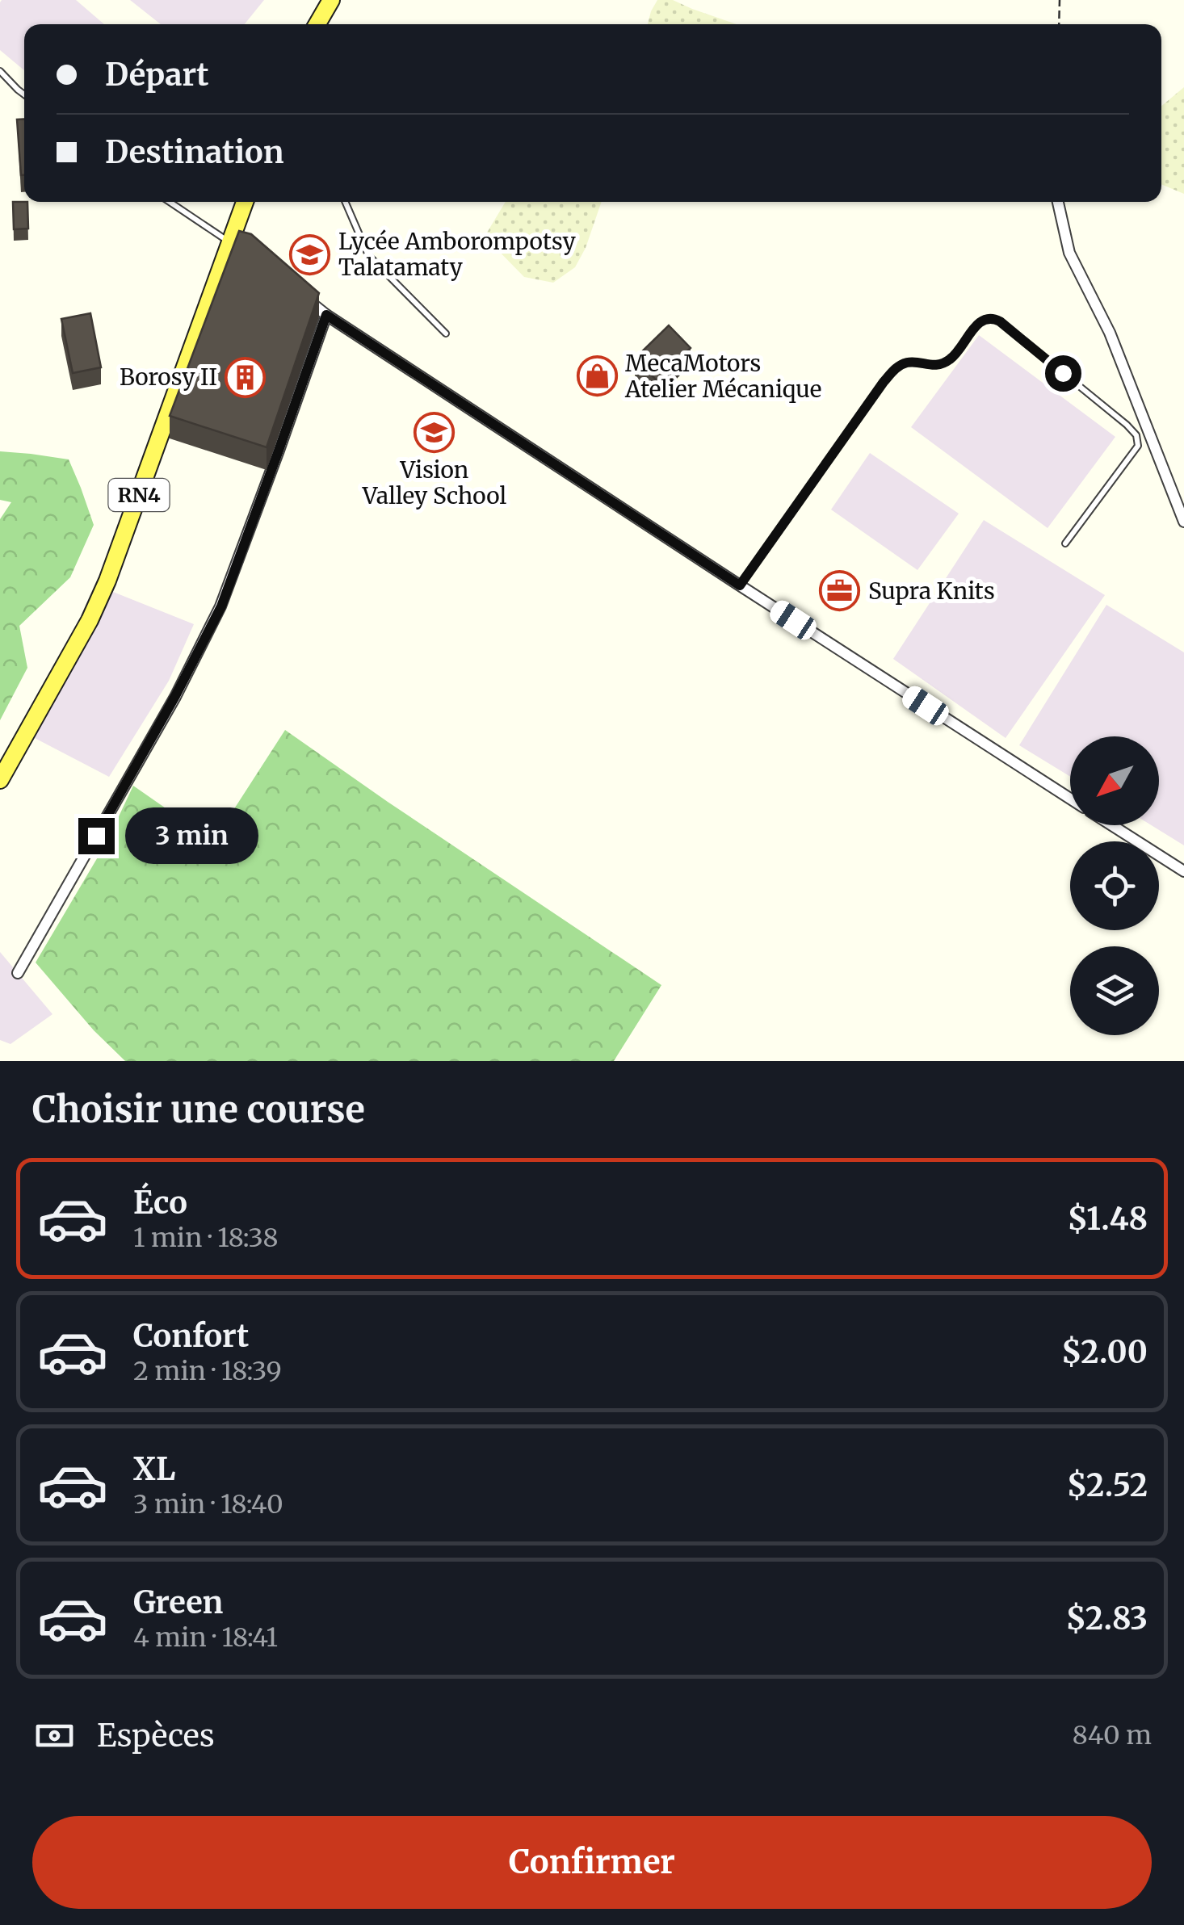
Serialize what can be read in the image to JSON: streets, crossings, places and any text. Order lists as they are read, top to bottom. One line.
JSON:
{"streets":{"main road":["RN4"]},"places":{"school or university":["Lycée Amborompotsy Talatamaty","Vision Valley School"],"shop":["MecaMotors Atelier Mécanique"],"building":["Borosy II"],"office":["Supra Knits"]},"north":"bottom left","page":{"banner":["Départ","Destination"],"bubble":"3 min","heading":"Choisir une course","list":[{"name":"Éco","note":"1 min · 18:38","value":"$1.48"},{"name":"Confort","note":"2 min · 18:39","value":"$2.00"},{"name":"XL","note":"3 min · 18:40","value":"$2.52"},{"name":"Green","note":"4 min · 18:41","value":"$2.83"}],"pay":["Espèces","840 m"],"buttons":"Confirmer"}}
